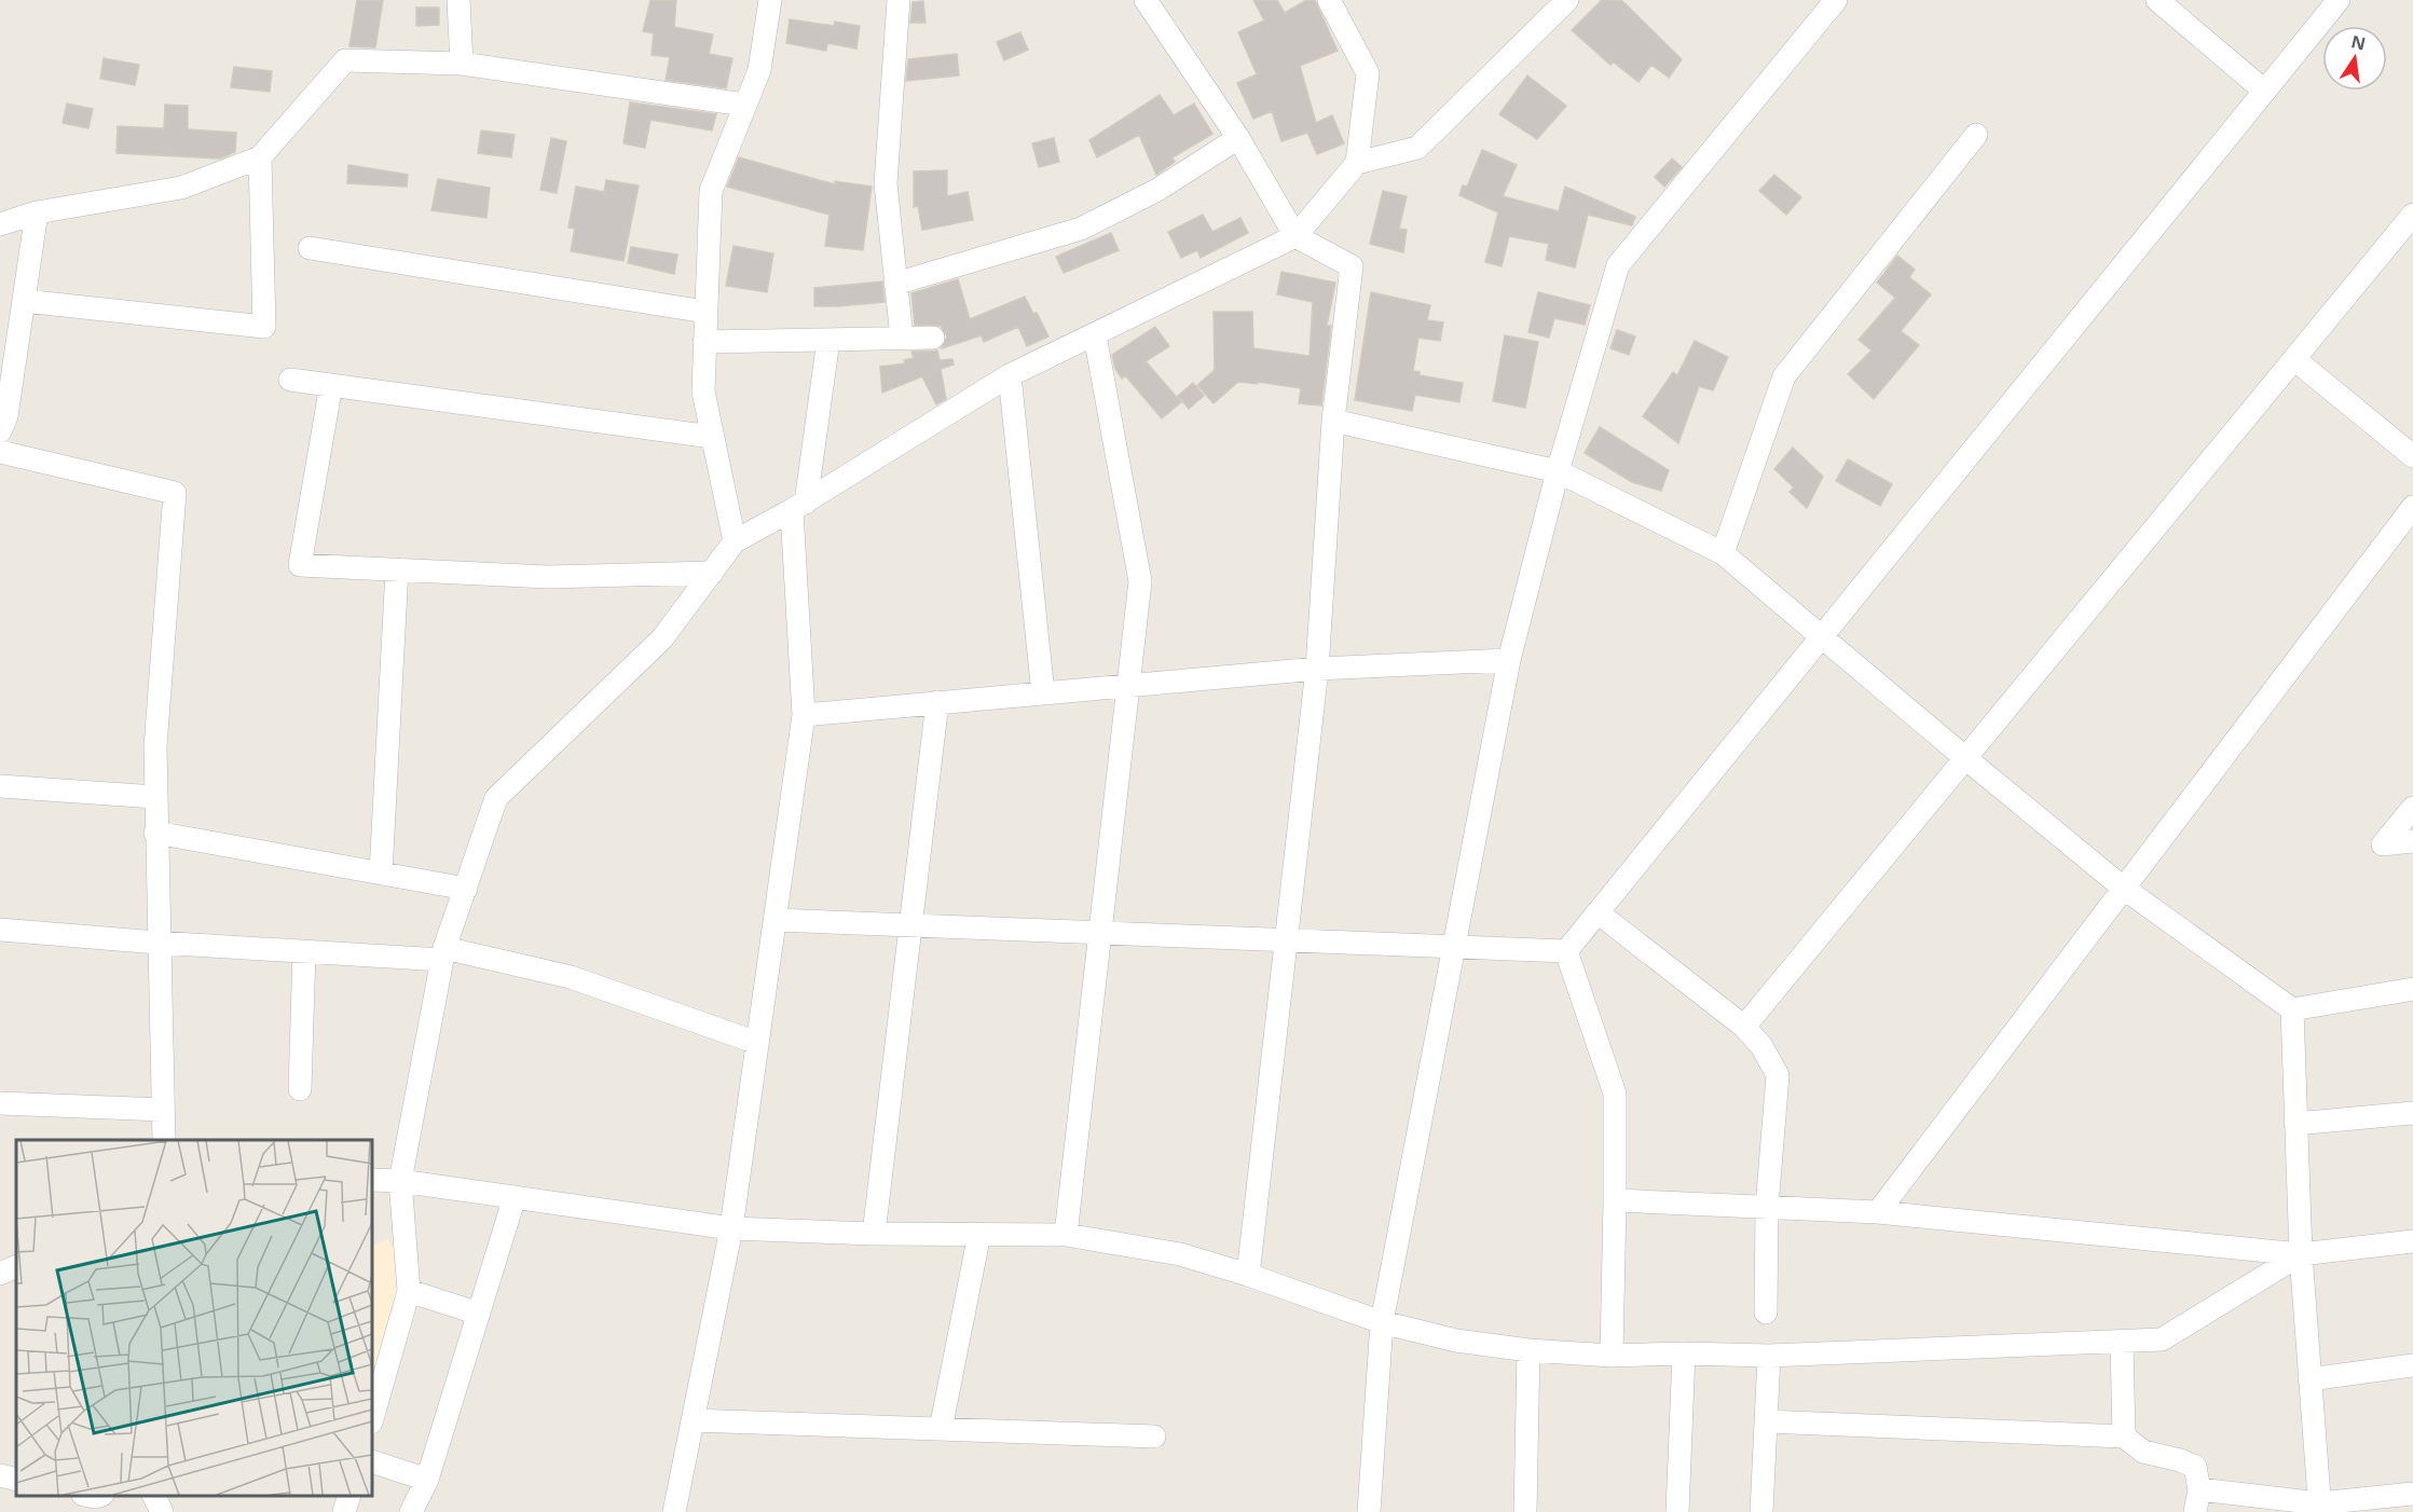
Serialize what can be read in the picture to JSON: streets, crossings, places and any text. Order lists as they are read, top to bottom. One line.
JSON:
{"north":"top"}
